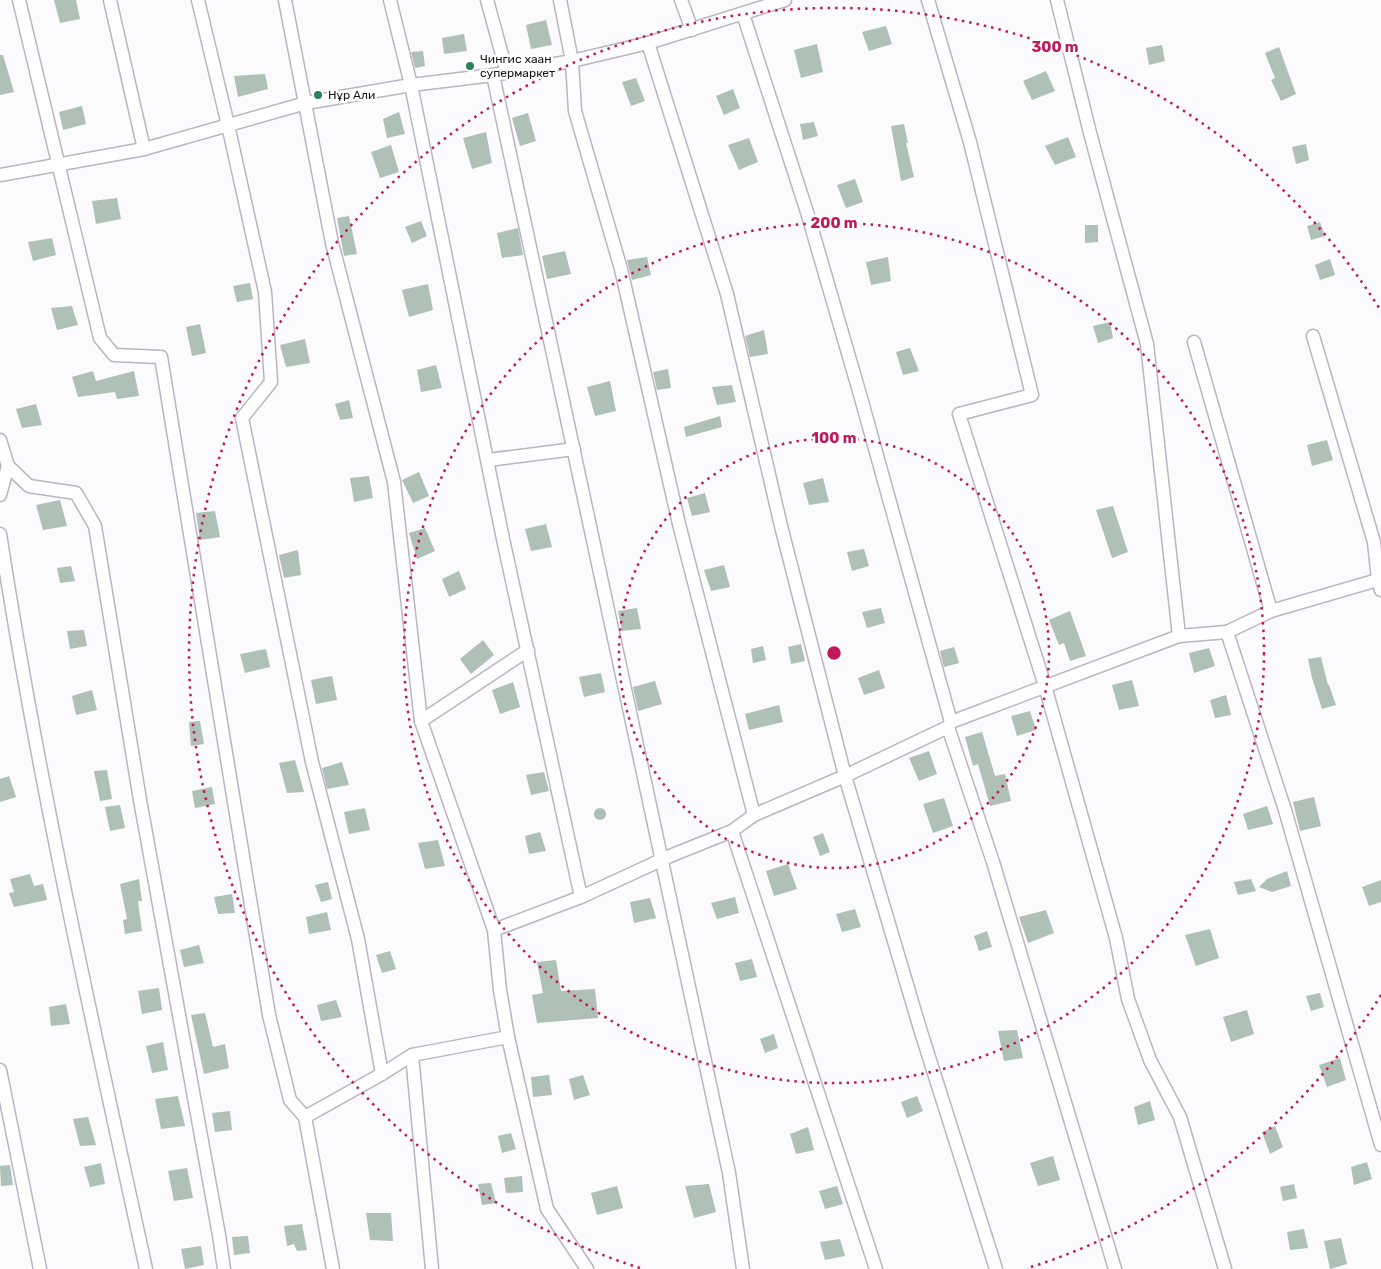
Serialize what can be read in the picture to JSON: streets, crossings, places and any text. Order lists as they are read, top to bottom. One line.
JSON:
{"places":["Чингис хаан супермаркет","Нұр Али"],"rings":["300 m","200 m","100 m"]}
